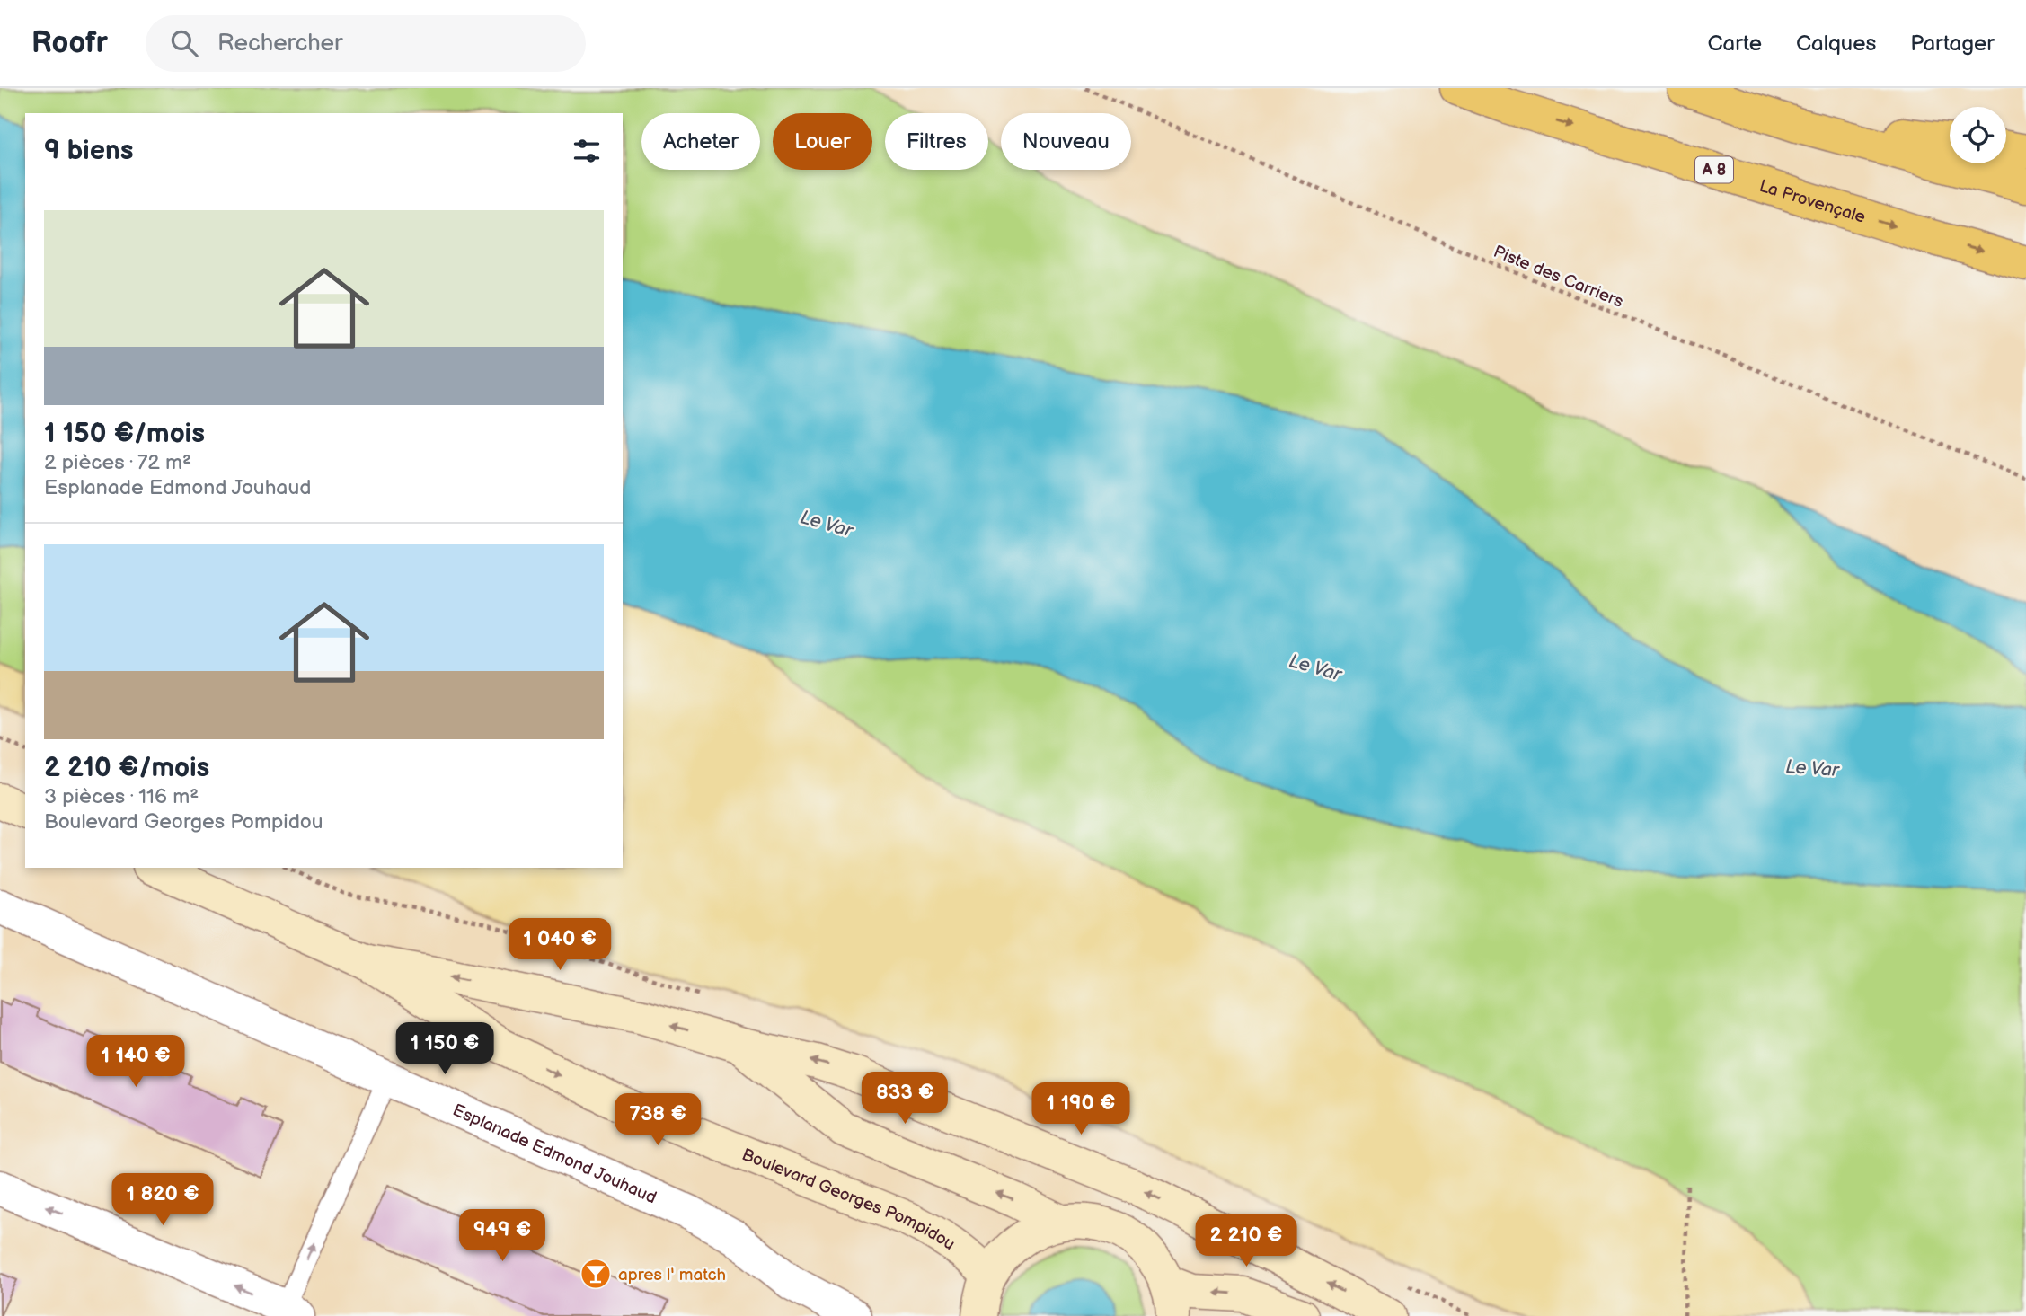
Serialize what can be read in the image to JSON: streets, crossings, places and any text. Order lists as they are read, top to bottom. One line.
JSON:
{"streets":{"highway":["A 8","La Provençale"],"main road":["Boulevard Georges Pompidou"],"street":["Esplanade Edmond Jouhaud"],"path":["Piste des Carriers"]},"water":["Le Var"],"places":{"bar":["apres l' match"]},"page":{"header":"Roofr","search":"Rechercher","nav":["Carte","Calques","Partager"],"chip":["Acheter","Louer","Filtres","Nouveau"],"heading":"9 biens","list":[{"name":"1 150 €/mois","note":"2 pièces · 72 m² · Esplanade Edmond Jouhaud"},{"name":"2 210 €/mois","note":"3 pièces · 116 m² · Boulevard Georges Pompidou"}],"price":["1 040 €","1 150 €","1 140 €","833 €","1 190 €","738 €","1 820 €","949 €","2 210 €"]}}
